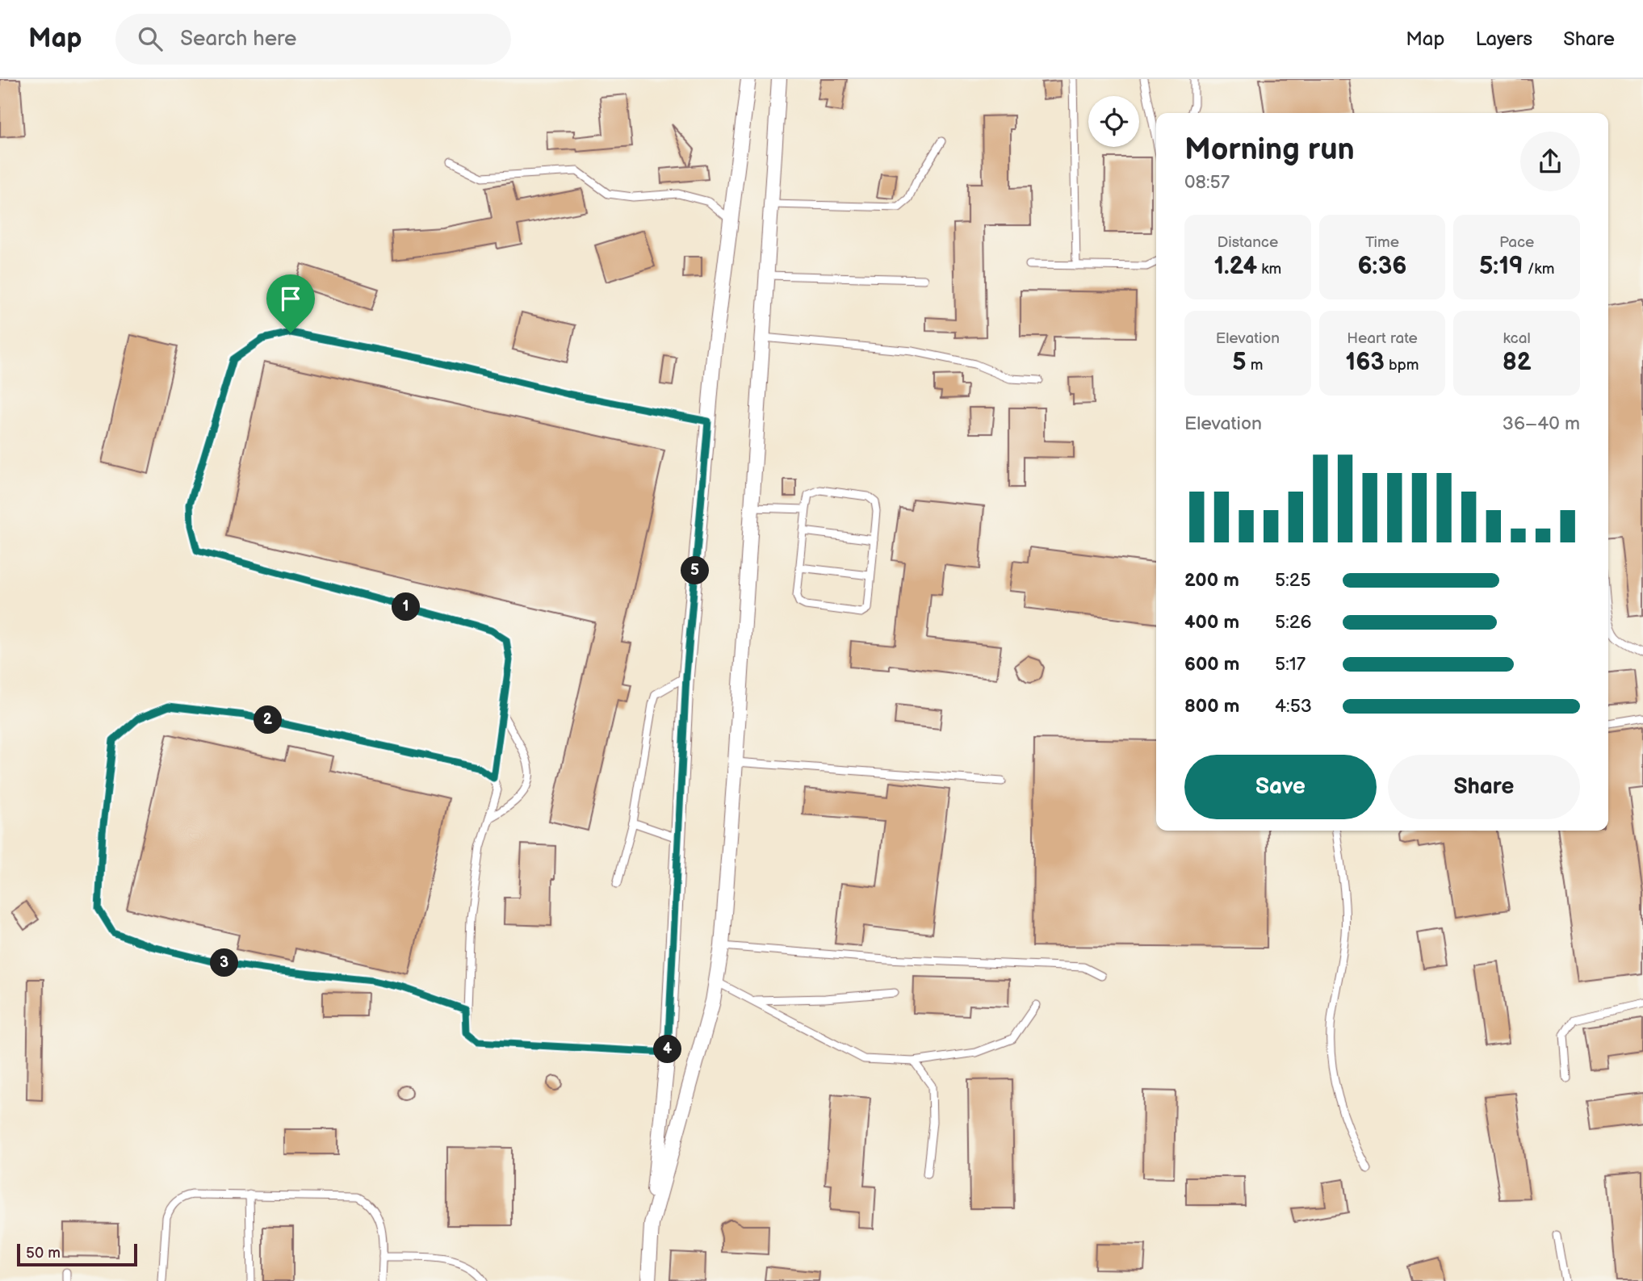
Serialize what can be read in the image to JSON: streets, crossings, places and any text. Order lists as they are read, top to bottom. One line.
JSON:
{"scale_bar":"50 m","page":{"header":"Map","search":"Search here","nav":["Map","Layers","Share"],"heading":["Morning run","08:57"],"stats":[["Distance","1.24 km"],["Time","6:36"],["Pace","5:19 /km"],["Elevation","5 m"],["Heart rate","163 bpm"],["kcal","82"]],"chart":["Elevation","36–40 m"],"pins":["5","1","2","3","4"],"list":[{"name":"200 m","note":"5:25"},{"name":"400 m","note":"5:26"},{"name":"600 m","note":"5:17"},{"name":"800 m","note":"4:53"}],"buttons":["Save","Share"],"scale":"50 m"}}
